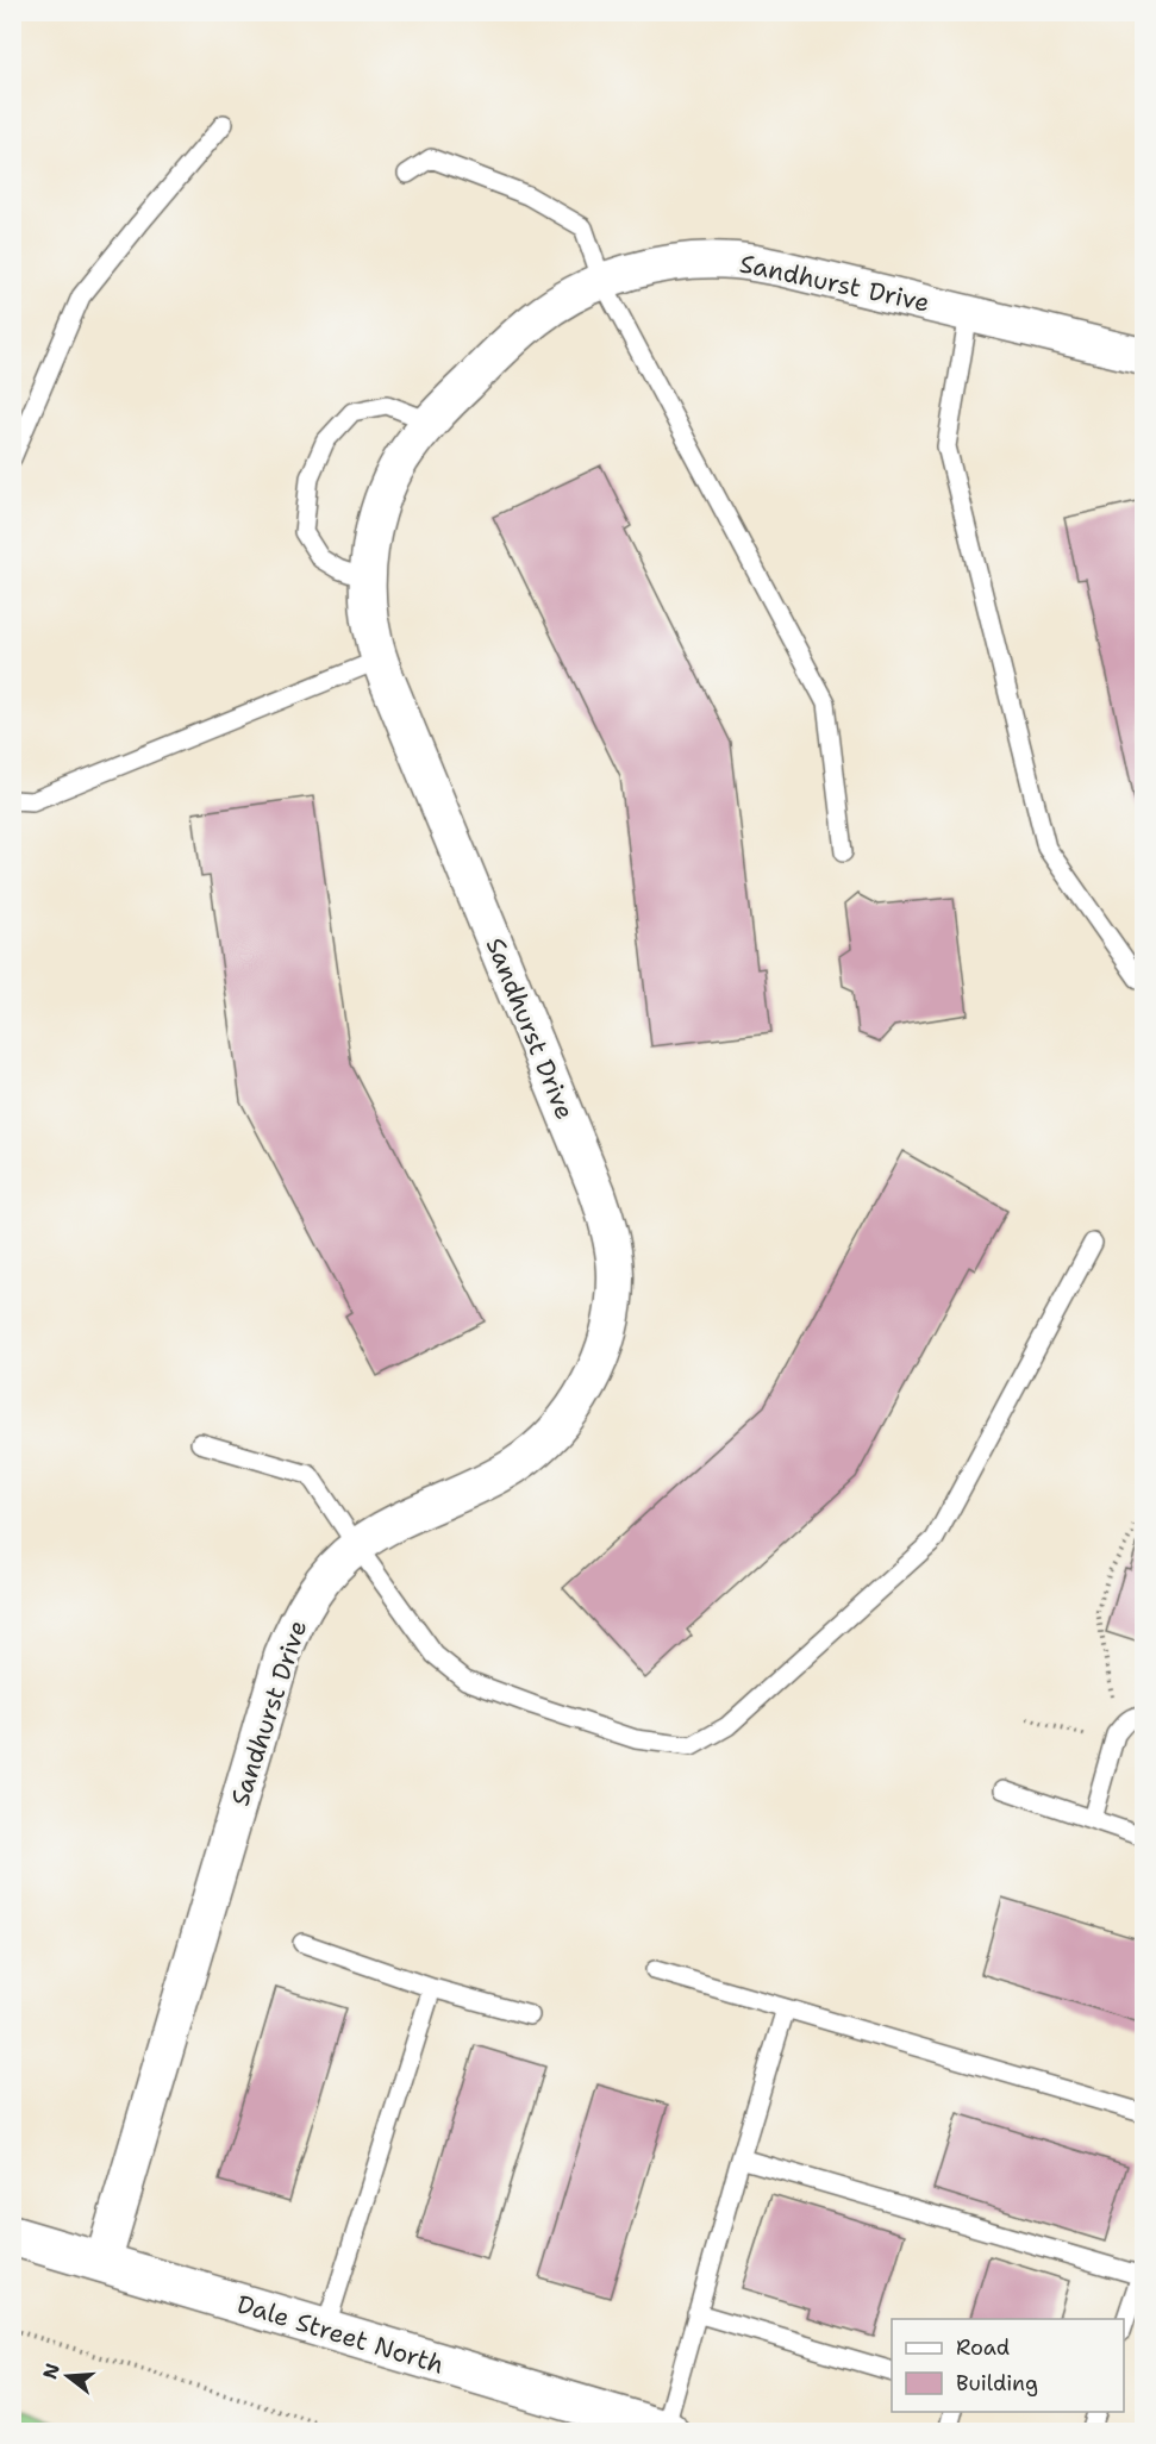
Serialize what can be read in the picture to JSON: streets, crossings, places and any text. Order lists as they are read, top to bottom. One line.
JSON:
{"streets":{"main road":["Dale Street North"],"street":["Sandhurst Drive"]},"crossings":[["Sandhurst Drive","Dale Street North"]],"legend":["Road","Building"],"north":"left"}
